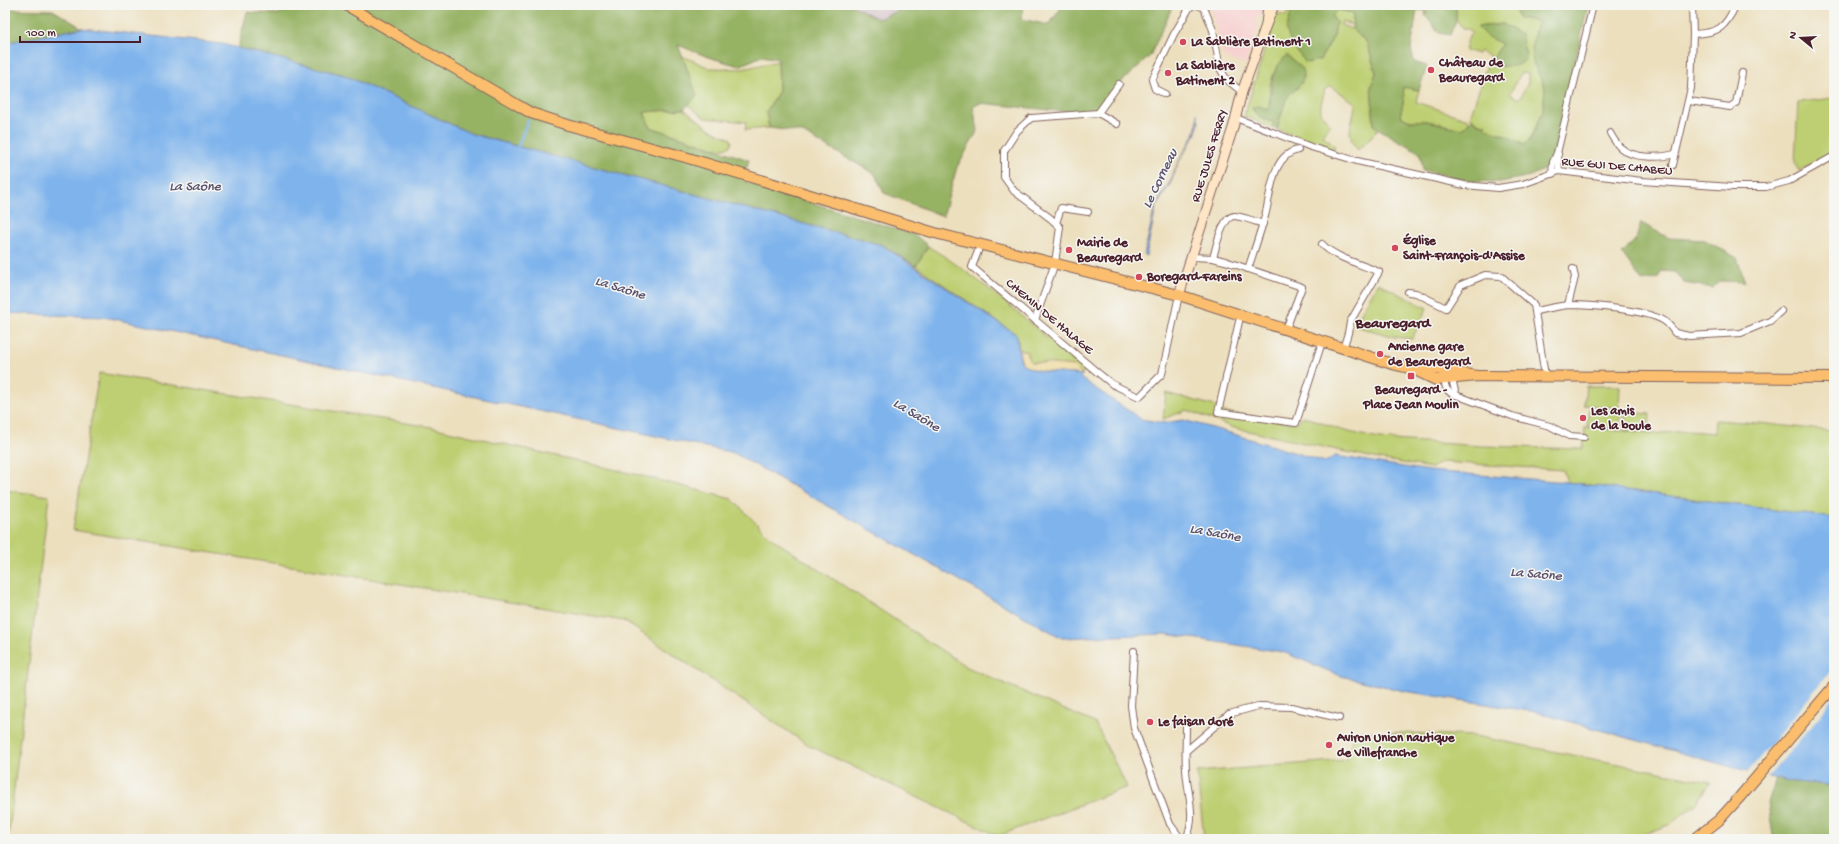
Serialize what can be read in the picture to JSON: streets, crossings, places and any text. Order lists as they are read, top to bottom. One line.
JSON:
{"streets":{"street":["RUE JULES FERRY","RUE GUI DE CHABEU","CHEMIN DE HALAGE"]},"crossings":[["RUE JULES FERRY","RUE GUI DE CHABEU"],["RUE JULES FERRY","CHEMIN DE HALAGE"]],"districts":["Beauregard"],"water":["Le Corneau","La Saône"],"places":{"other":["La Sablière Batiment 1","Château de Beauregard","La Sablière Batiment 2","Église Saint-François-d'Assise","Mairie de Beauregard","Boregard-Fareins","Ancienne gare de Beauregard","Les amis de la boule","Le faisan doré","Aviron Union nautique de Villefranche"],"transit":["Beauregard - Place Jean Moulin"]},"scale_bar":"100 m","north":"left"}
